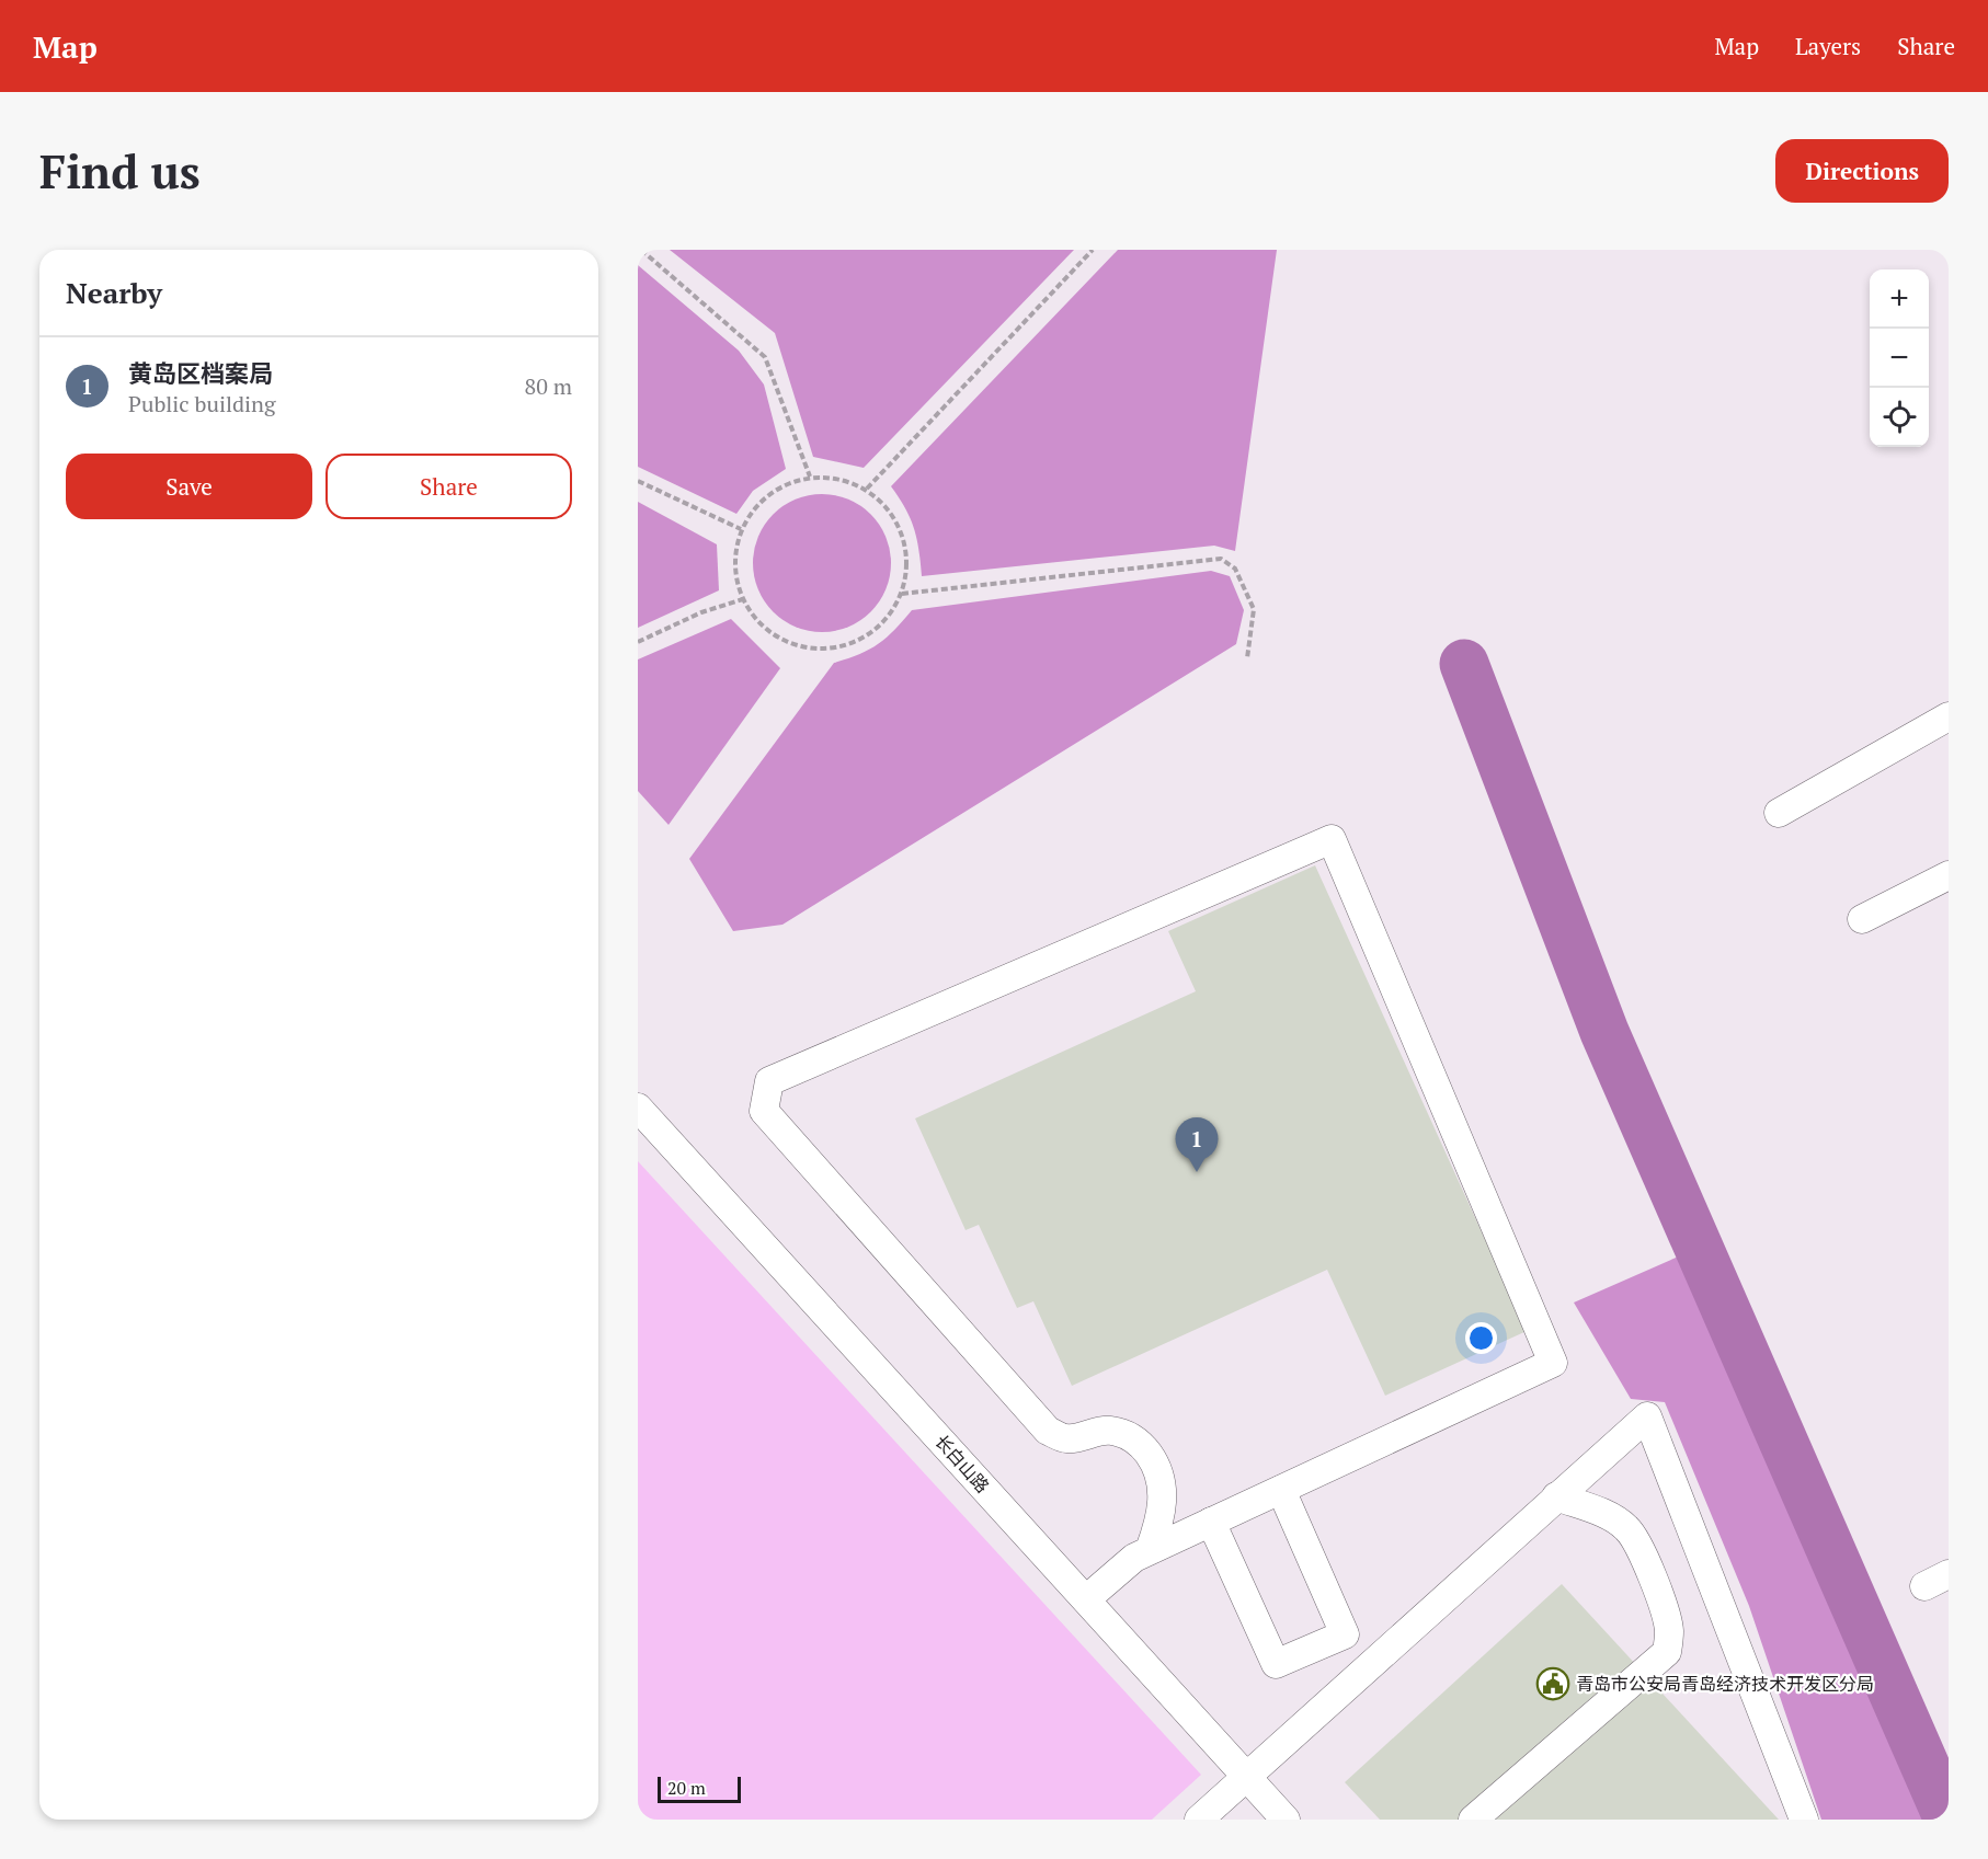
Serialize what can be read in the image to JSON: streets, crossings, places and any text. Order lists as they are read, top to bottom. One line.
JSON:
{"streets":{"street":["长白山路"]},"places":{"public building":["青岛市公安局青岛经济技术开发区分局"]},"scale_bar":"20 m","page":{"header":"Map","nav":["Map","Layers","Share"],"buttons":["Directions",["Save","Share"]],"title":"Find us","heading":"Nearby","map_buttons":["+","−"],"list":[{"mark":"1","name":"黄岛区档案局","note":"Public building","value":"80 m"}],"pins":"1","scale":"20 m"}}
